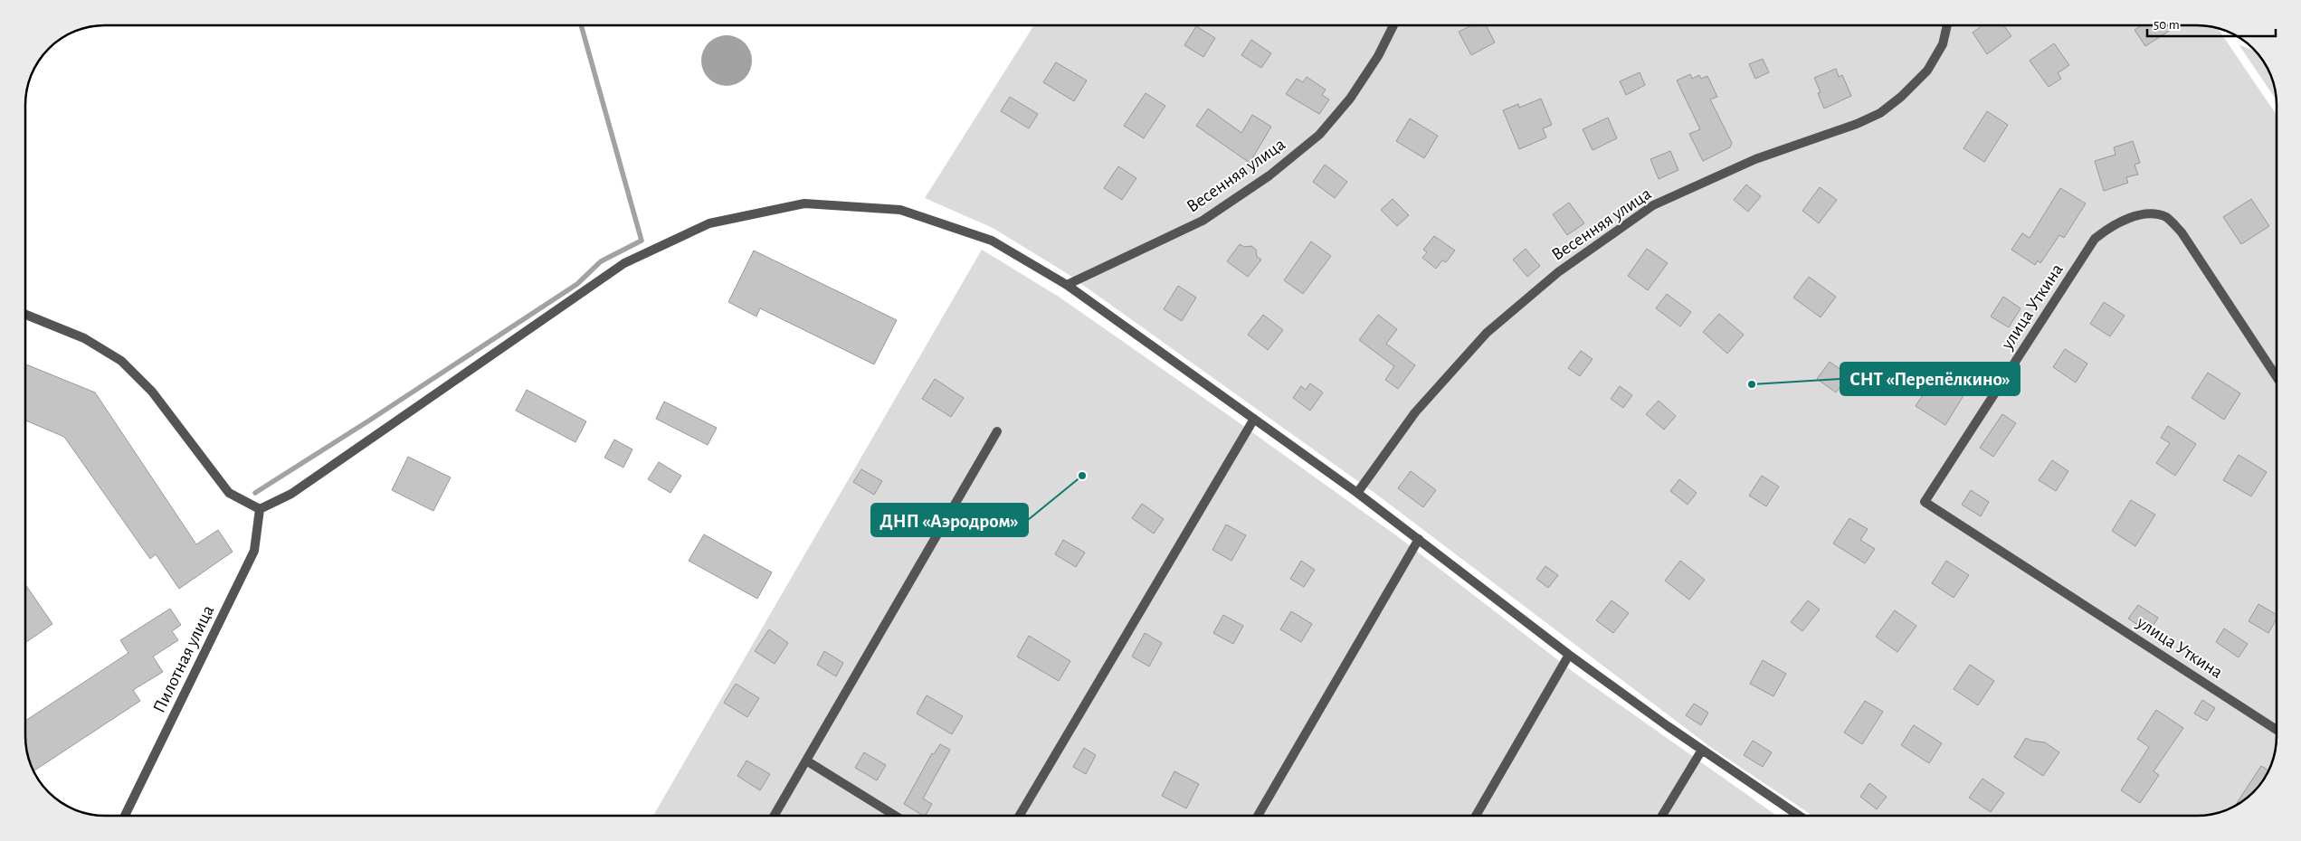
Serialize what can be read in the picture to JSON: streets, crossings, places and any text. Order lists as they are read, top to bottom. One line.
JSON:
{"streets":{"street":["Весенняя улица","улица Уткина","Пилотная улица"]},"places":["СНТ «Перепёлкино»","ДНП «Аэродром»"],"scale_bar":"50 m"}
